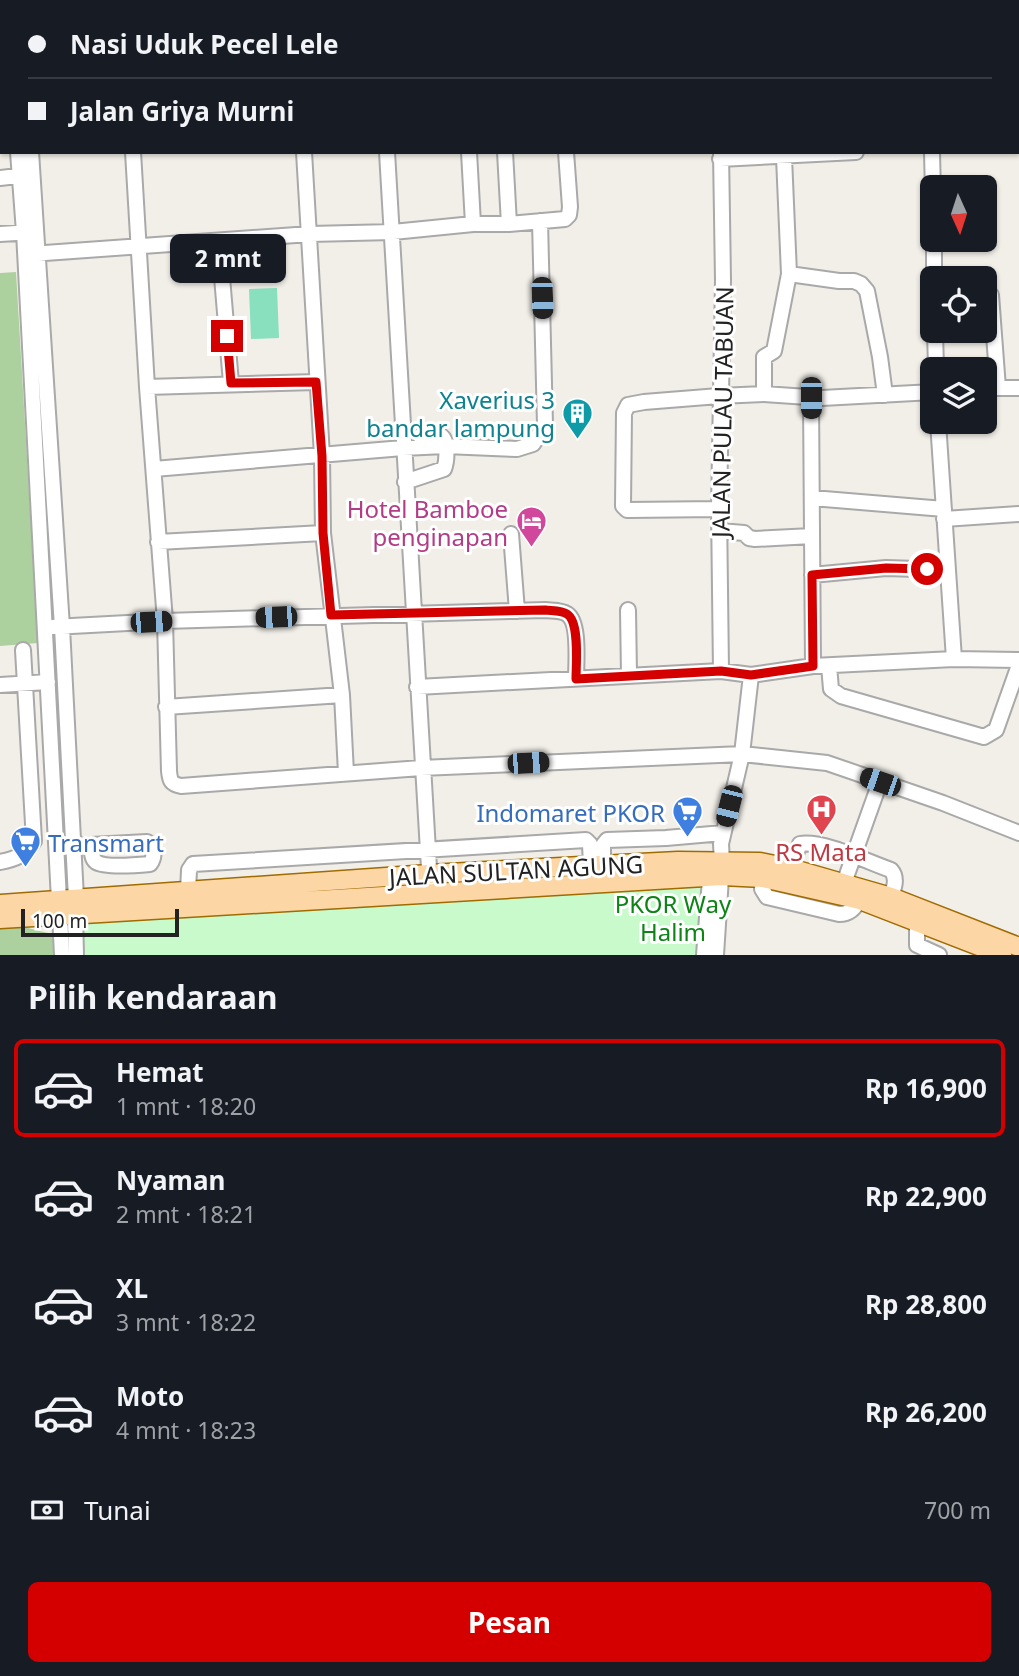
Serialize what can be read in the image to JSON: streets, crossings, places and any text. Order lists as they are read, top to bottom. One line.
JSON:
{"streets":{"main road":["JALAN SULTAN AGUNG"],"street":["JALAN PULAU TABUAN"]},"parks":["PKOR Way Halim"],"places":{"building":["Xaverius 3 bandar lampung"],"hotel":["Hotel Bamboe penginapan"],"hospital":["RS Mata"],"supermarket":["Indomaret PKOR","Transmart"]},"scale_bar":"100 m","north":"bottom","page":{"banner":["Nasi Uduk Pecel Lele","Jalan Griya Murni"],"bubble":"2 mnt","scale":"100 m","heading":"Pilih kendaraan","list":[{"name":"Hemat","note":"1 mnt · 18:20","value":"Rp 16,900"},{"name":"Nyaman","note":"2 mnt · 18:21","value":"Rp 22,900"},{"name":"XL","note":"3 mnt · 18:22","value":"Rp 28,800"},{"name":"Moto","note":"4 mnt · 18:23","value":"Rp 26,200"}],"pay":["Tunai","700 m"],"buttons":"Pesan"}}
